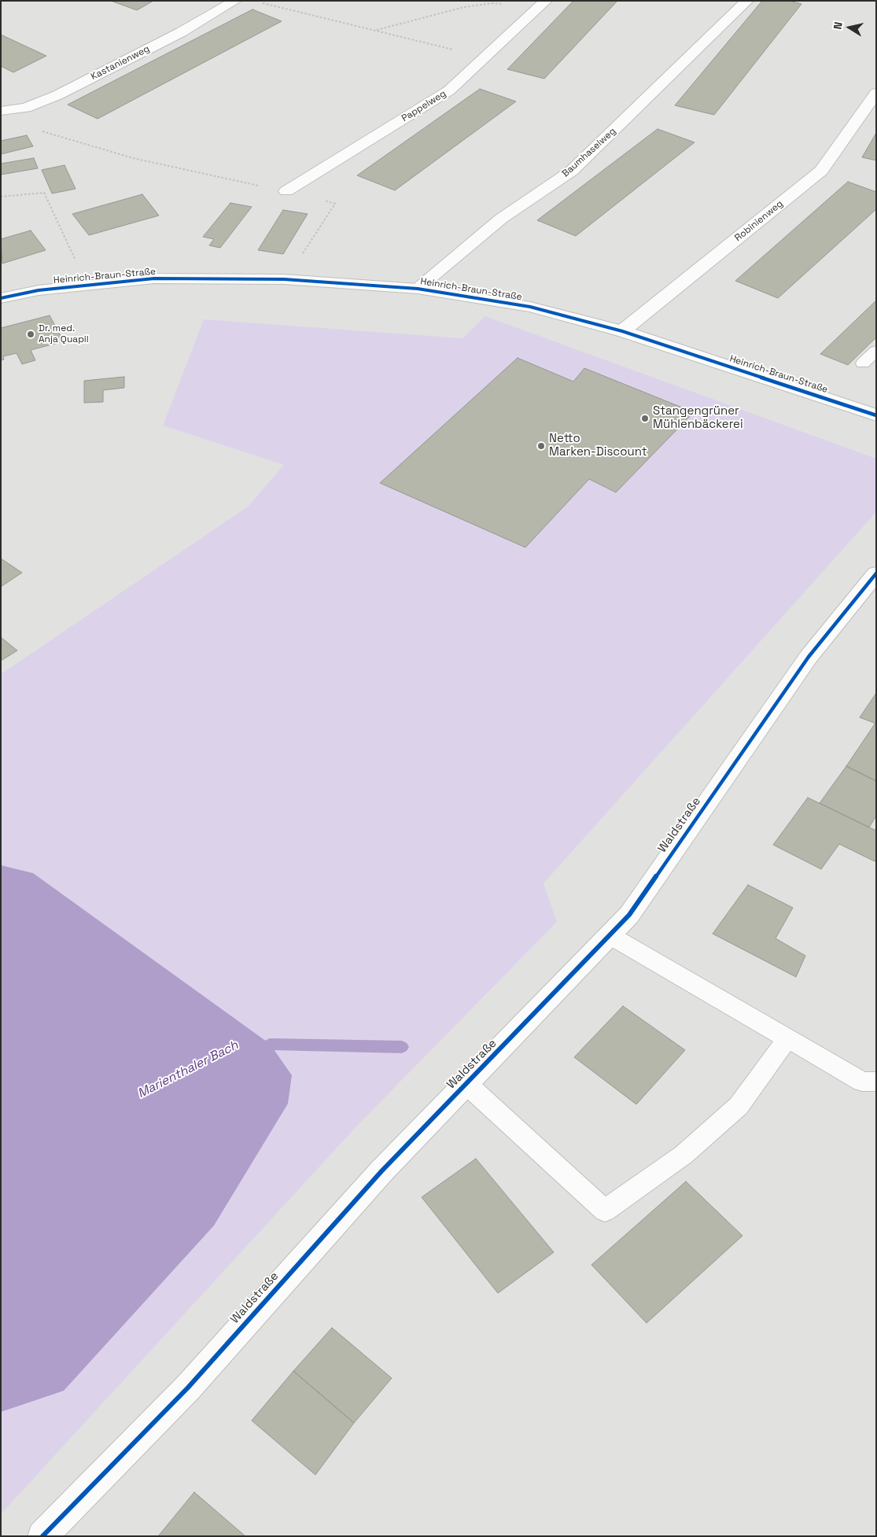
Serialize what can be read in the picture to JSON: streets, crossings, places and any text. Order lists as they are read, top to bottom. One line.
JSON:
{"streets":{"street":["Kastanienweg","Pappelweg","Baumhaselweg","Robinienweg","Heinrich-Braun-Straße","Waldstraße"]},"crossings":[["Baumhaselweg","Heinrich-Braun-Straße"],["Robinienweg","Heinrich-Braun-Straße"]],"water":["Marienthaler Bach"],"places":["Dr. med. Anja Quapil","Stangengrüner Mühlenbäckerei","Netto Marken-Discount"],"north":"left"}
